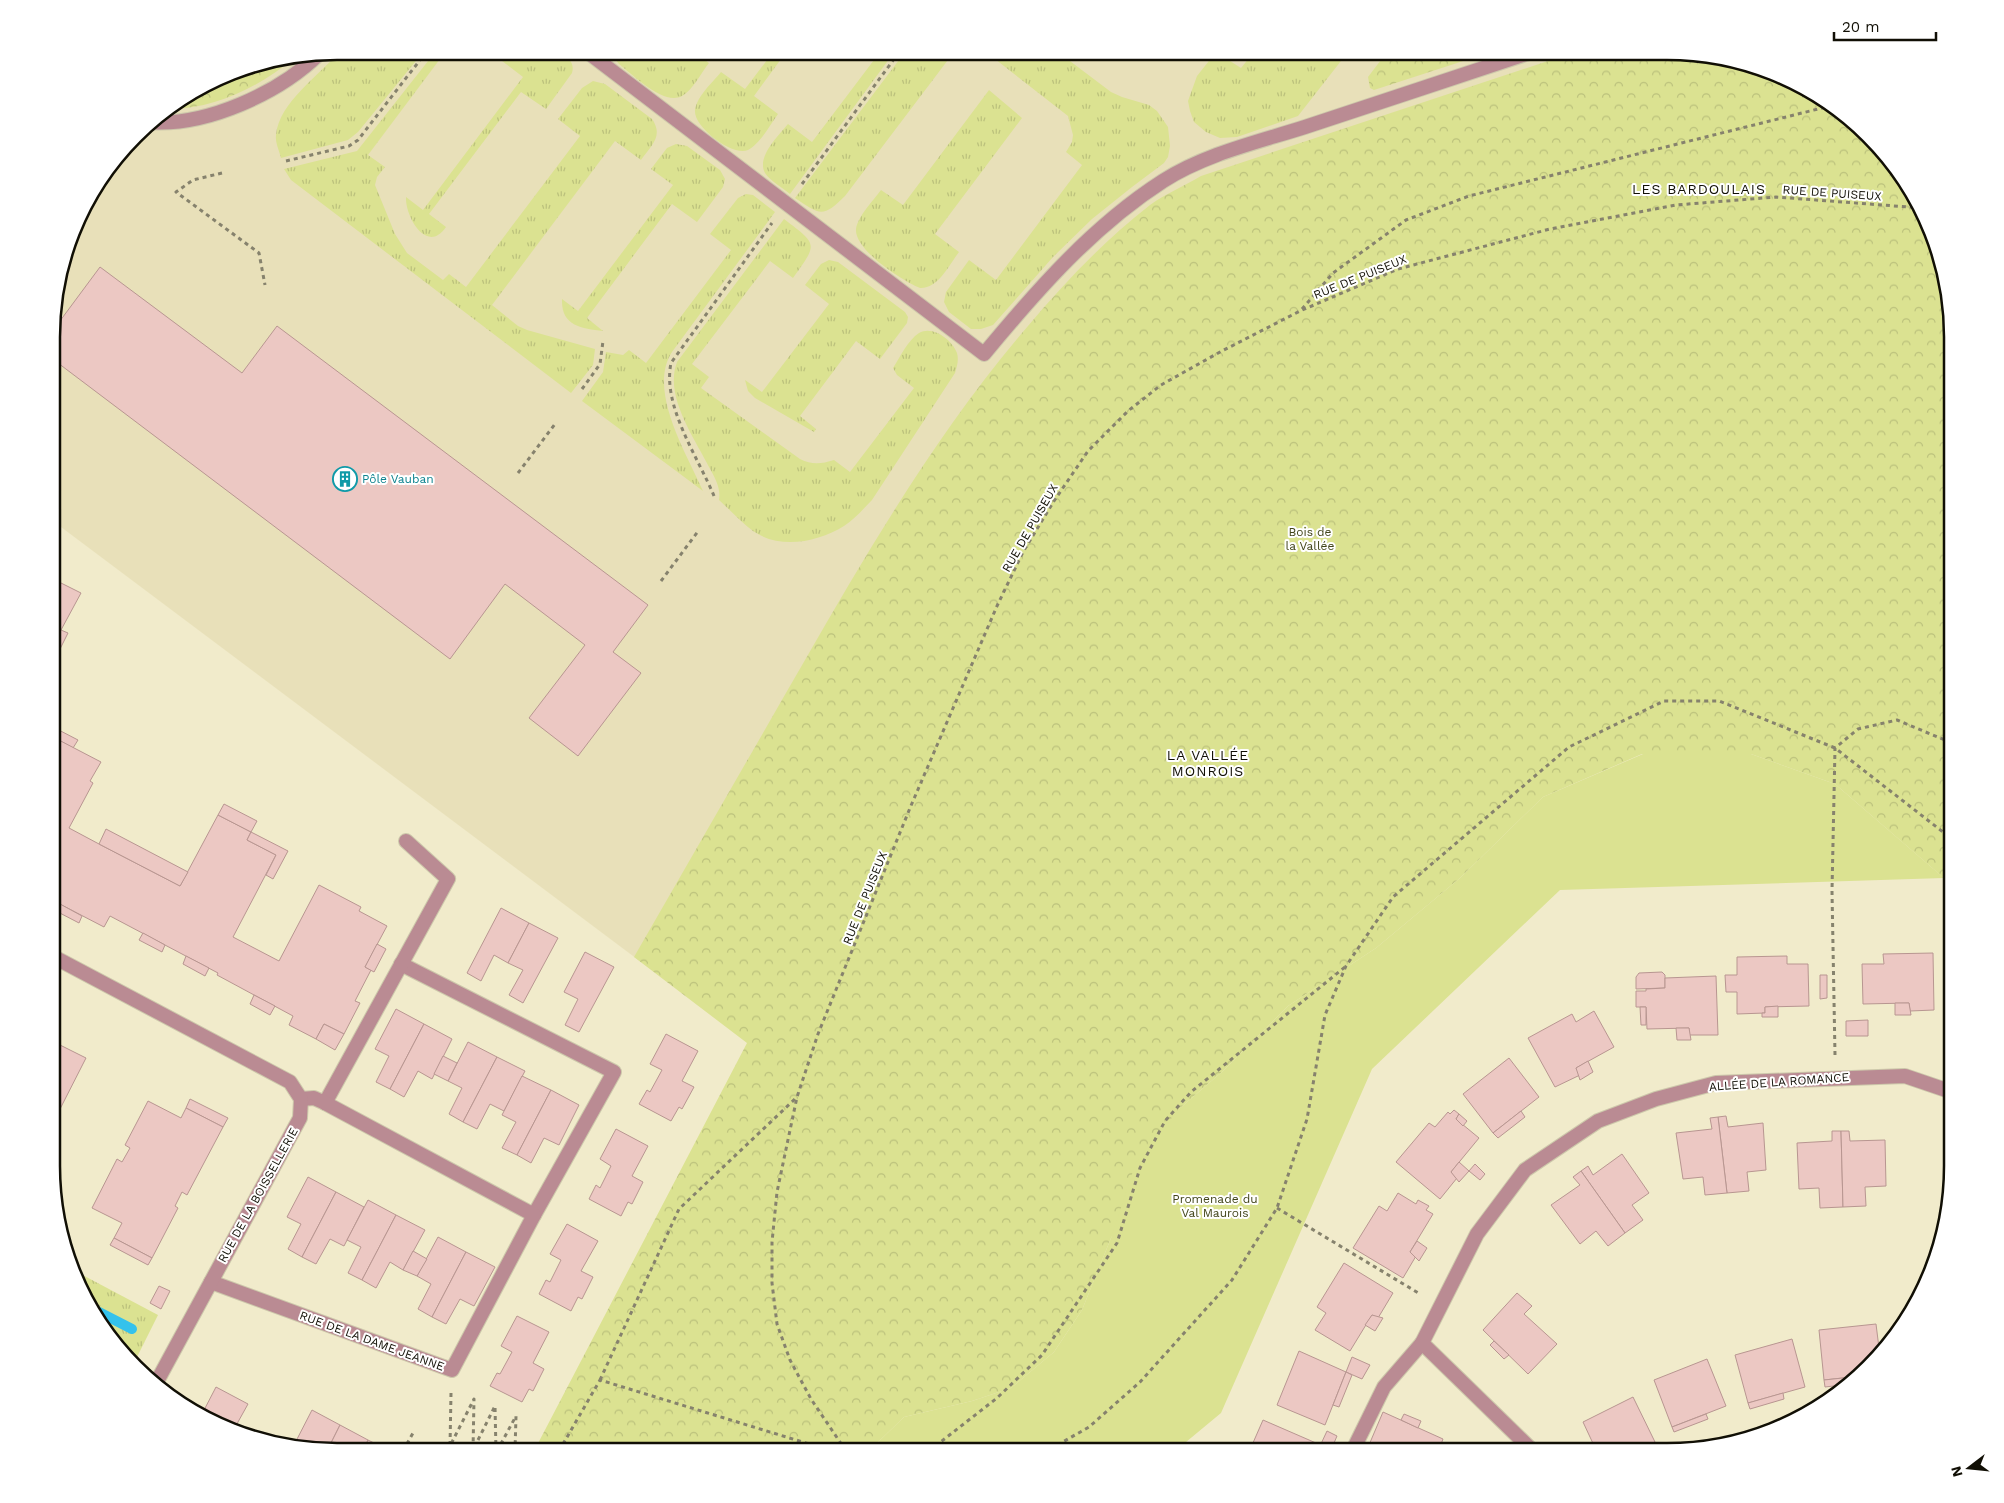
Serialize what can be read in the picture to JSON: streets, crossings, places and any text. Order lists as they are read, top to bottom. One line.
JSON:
{"streets":{"street":["ALLÉE DE LA ROMANCE","RUE DE LA BOISSELLERIE","RUE DE LA DAME JEANNE"],"path":["RUE DE PUISEUX"]},"crossings":[["RUE DE LA BOISSELLERIE","RUE DE LA DAME JEANNE"]],"districts":["LES BARDOULAIS","LA VALLÉE MONROIS"],"parks":["Bois de la Vallée","Promenade du Val Maurois"],"places":{"building":["Pôle Vauban"]},"scale_bar":"20 m","north":"left"}
